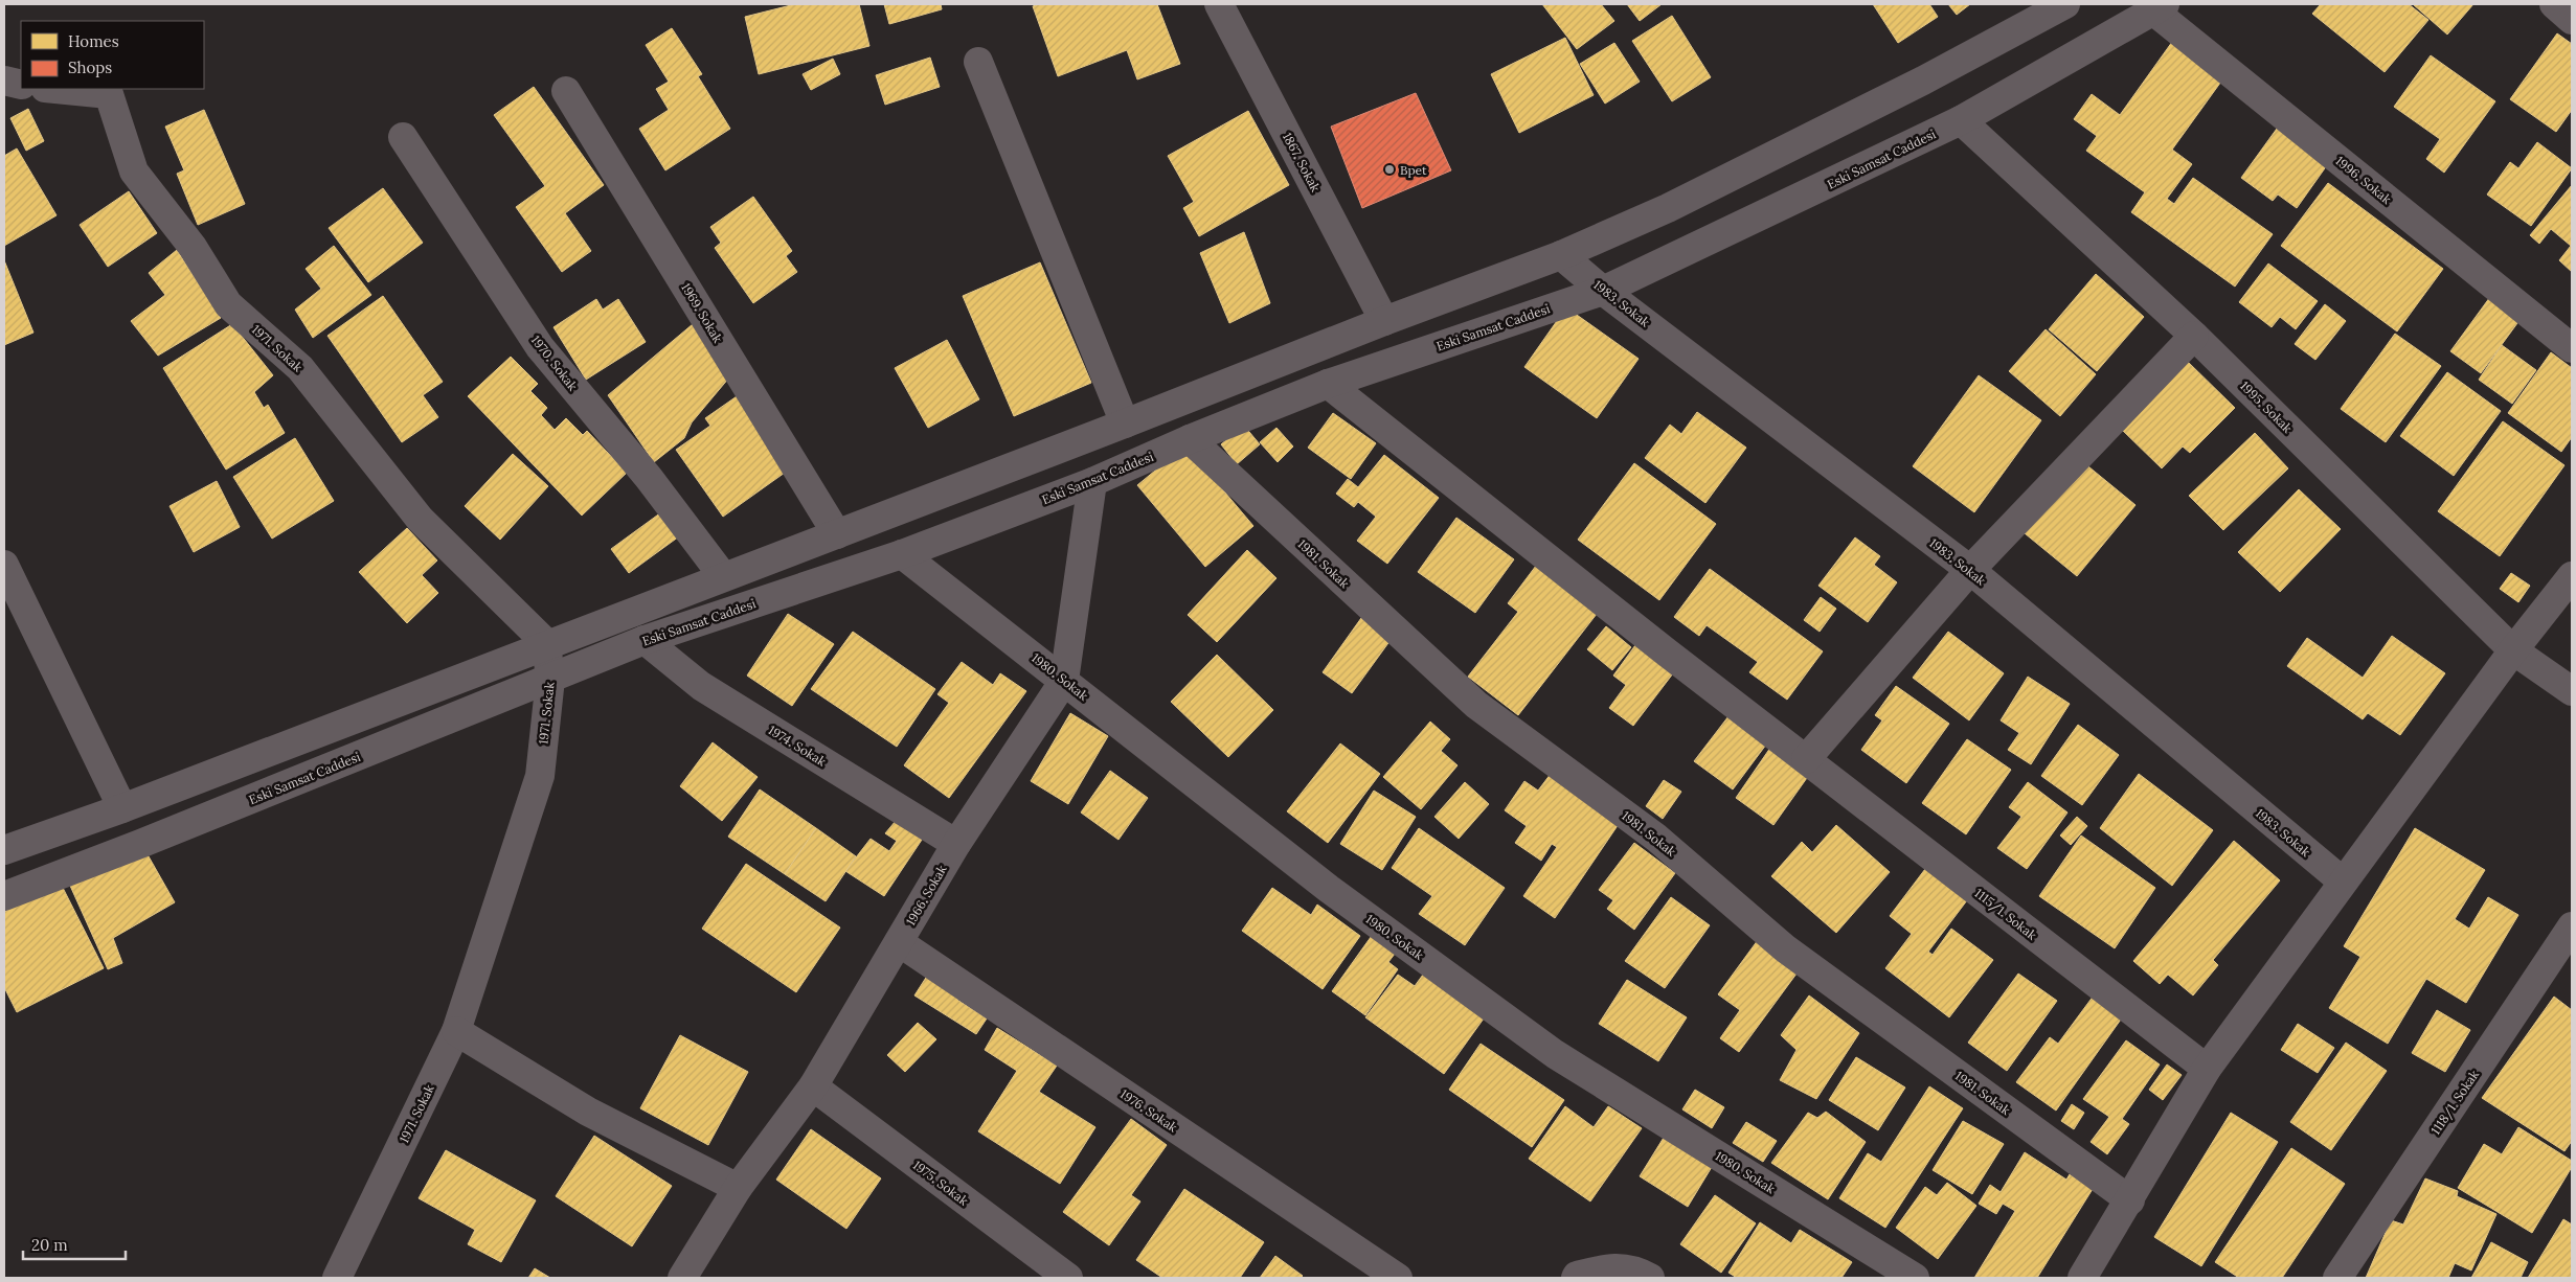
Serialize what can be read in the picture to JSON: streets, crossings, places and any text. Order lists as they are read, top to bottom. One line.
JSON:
{"streets":{"street":["Eski Samsat Caddesi","1867. Sokak","1996. Sokak","1983. Sokak","1969. Sokak","1971. Sokak","1970. Sokak","1995. Sokak","1981. Sokak","1980. Sokak","1974. Sokak","1966. Sokak","1115/1. Sokak","1118/1. Sokak","1976. Sokak","1975. Sokak"]},"crossings":[["Eski Samsat Caddesi","1996. Sokak"],["Eski Samsat Caddesi","1983. Sokak"],["Eski Samsat Caddesi","1971. Sokak"],["Eski Samsat Caddesi","1995. Sokak"],["Eski Samsat Caddesi","1981. Sokak"],["Eski Samsat Caddesi","1980. Sokak"],["Eski Samsat Caddesi","1974. Sokak"],["Eski Samsat Caddesi","1966. Sokak"],["Eski Samsat Caddesi","1115/1. Sokak"],["1980. Sokak","1966. Sokak"],["1974. Sokak","1966. Sokak"],["1966. Sokak","1976. Sokak"],["1966. Sokak","1975. Sokak"]],"places":["Bpet"],"legend":["Homes","Shops"],"scale_bar":"20 m"}
